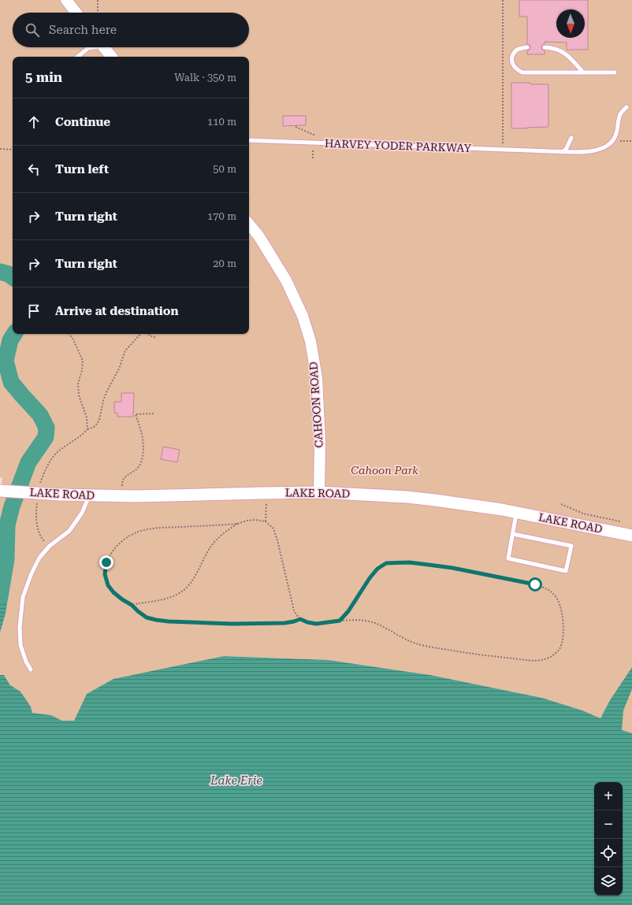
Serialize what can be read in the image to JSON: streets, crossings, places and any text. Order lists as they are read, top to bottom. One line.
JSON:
{"streets":{"main road":["LAKE ROAD"],"street":["CAHOON ROAD"],"lane":["HARVEY YODER PARKWAY"]},"crossings":[["CAHOON ROAD","LAKE ROAD"]],"water":["Lake Erie"],"parks":["Cahoon Park"],"north":"bottom","page":{"search":"Search here","heading":["5 min","Walk · 350 m"],"list":[["Continue","110 m"],["Turn left","50 m"],["Turn right","170 m"],["Turn right","20 m"],"Arrive at destination"],"map_buttons":["+","−"]}}
